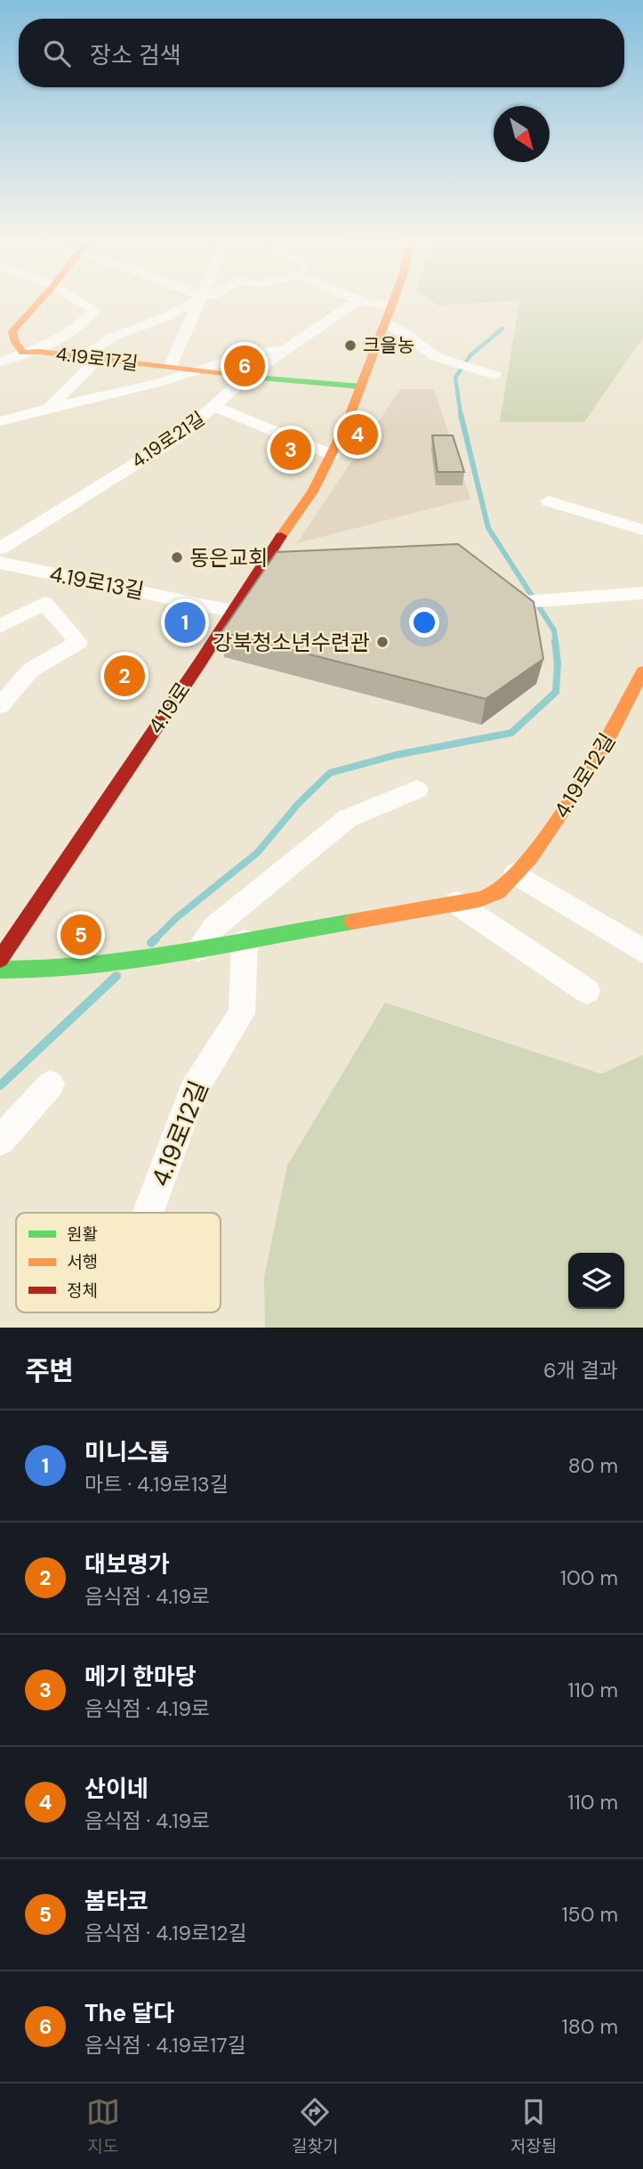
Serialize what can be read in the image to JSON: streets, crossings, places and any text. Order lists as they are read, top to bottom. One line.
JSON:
{"streets":{"street":["4.19로17길","4.19로21길","4.19로13길","4.19로","4.19로12길"]},"crossings":[["4.19로17길","4.19로21길"],["4.19로17길","4.19로"],["4.19로13길","4.19로"]],"places":["크을농","동은교회","강북청소년수련관"],"legend":["원활","서행","정체"],"north":"bottom right","page":{"search":"장소 검색","pins":["6","4","3","1","2","5"],"heading":["주변","6개 결과"],"list":[{"mark":"1","name":"미니스톱","note":"마트 · 4.19로13길","value":"80 m"},{"mark":"2","name":"대보명가","note":"음식점 · 4.19로","value":"100 m"},{"mark":"3","name":"메기 한마당","note":"음식점 · 4.19로","value":"110 m"},{"mark":"4","name":"산이네","note":"음식점 · 4.19로","value":"110 m"},{"mark":"5","name":"봄타코","note":"음식점 · 4.19로12길","value":"150 m"},{"mark":"6","name":"The 달다","note":"음식점 · 4.19로17길","value":"180 m"}],"nav":["지도","길찾기","저장됨"]}}
